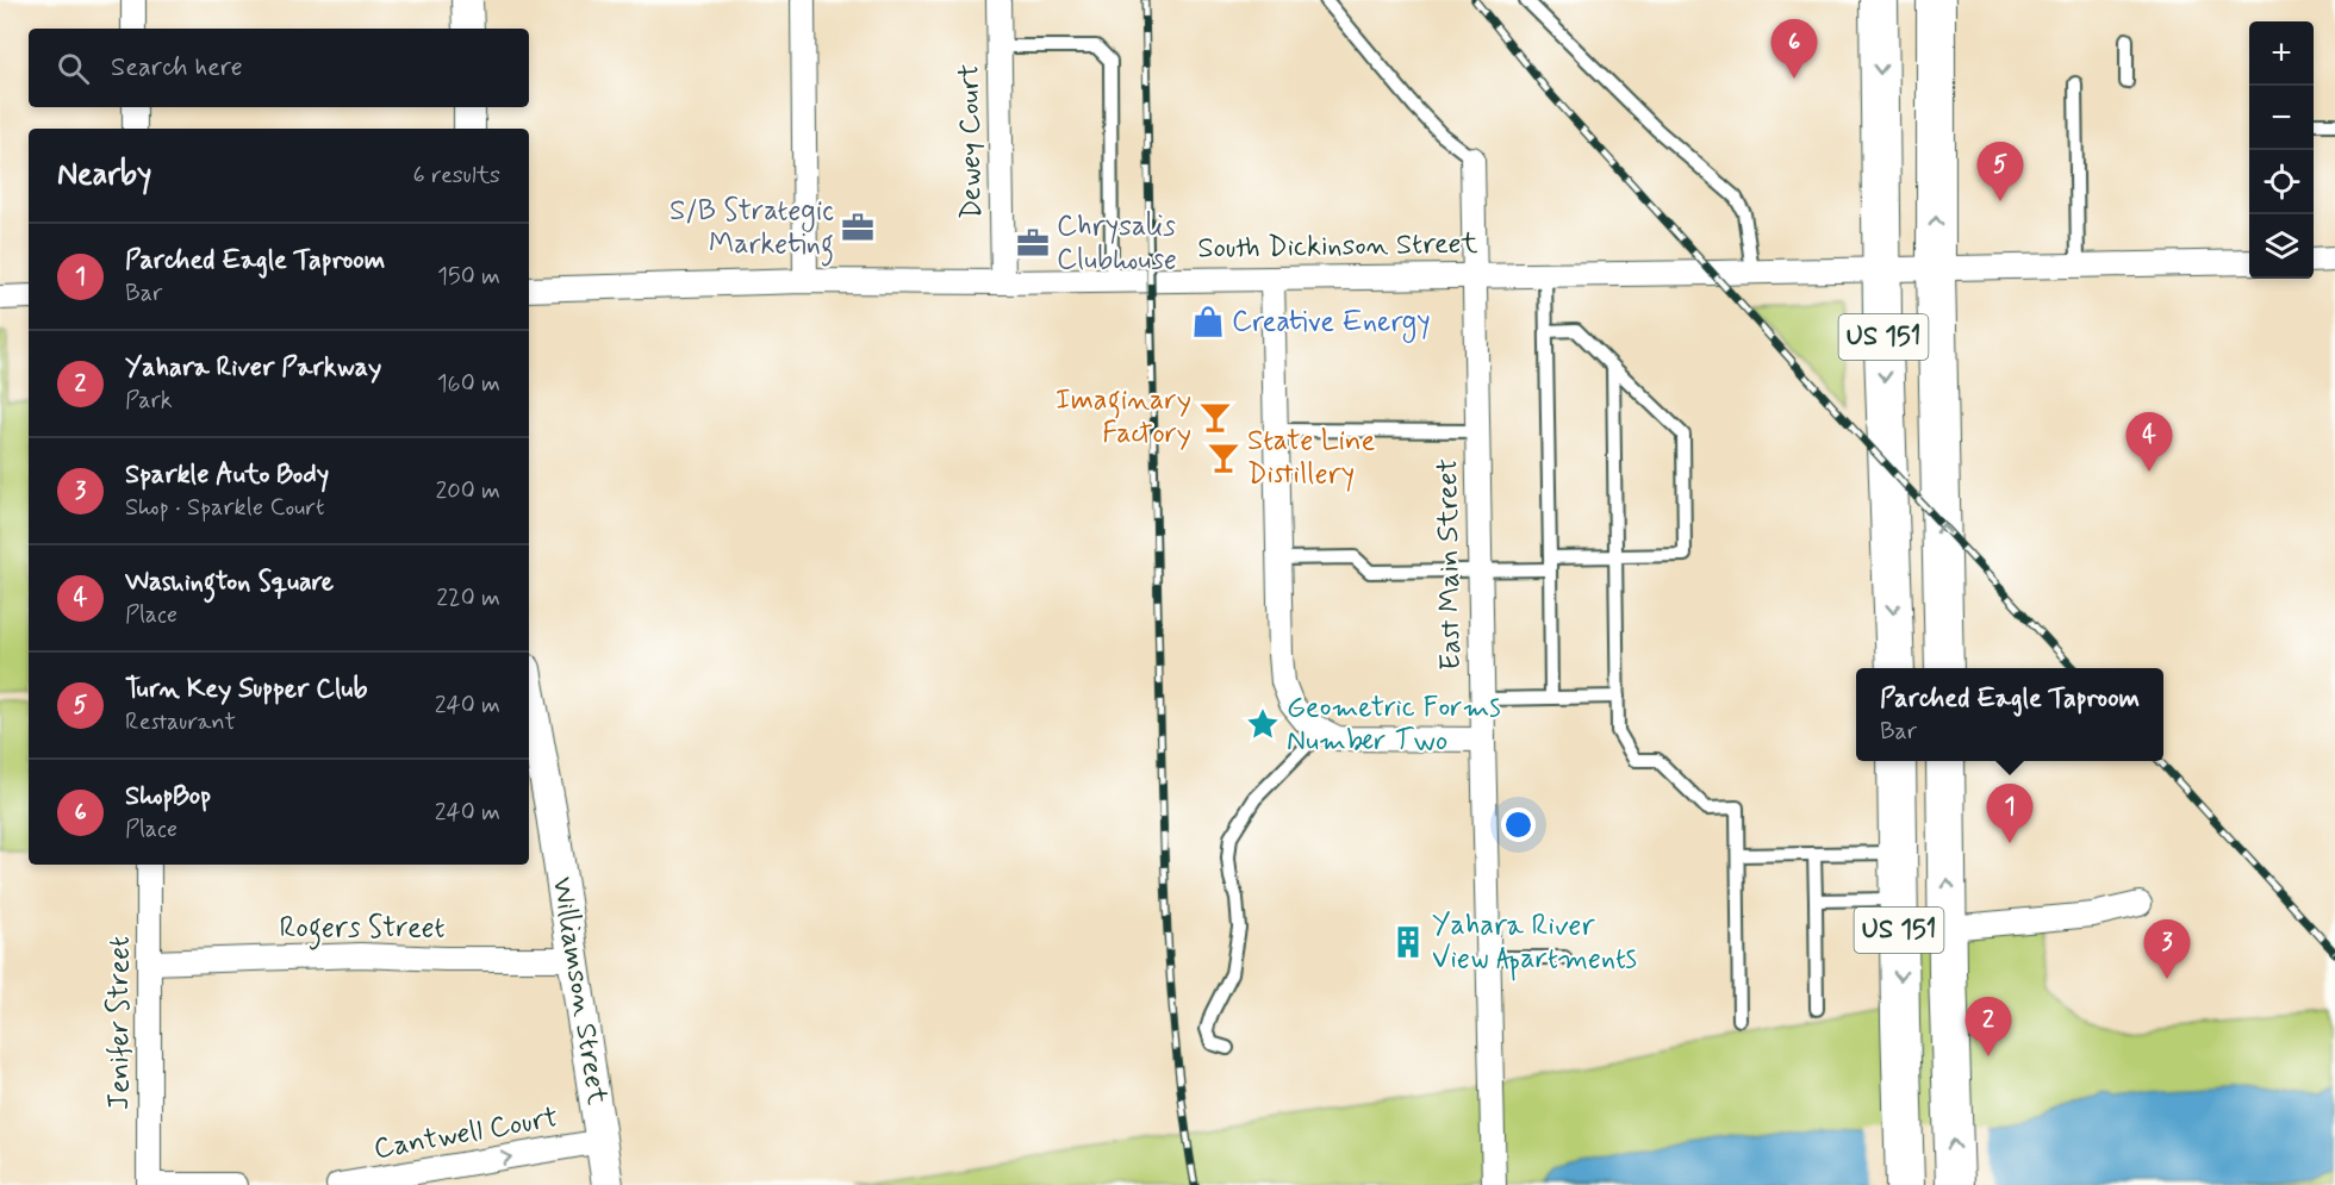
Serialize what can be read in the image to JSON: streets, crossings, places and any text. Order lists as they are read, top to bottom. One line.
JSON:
{"streets":{"main road":["US 151"],"street":["Dewey Court","South Dickinson Street","East Main Street","Rogers Street","Williamson Street","Jenifer Street","Cantwell Court"]},"crossings":[["Dewey Court","South Dickinson Street"],["South Dickinson Street","US 151"],["South Dickinson Street","East Main Street"],["Rogers Street","Williamson Street"],["Rogers Street","Jenifer Street"],["Williamson Street","Cantwell Court"]],"one_way":["Cantwell Court"],"places":{"office":["S/B Strategic Marketing","Chrysalis Clubhouse"],"shop":["Creative Energy"],"bar":["Imaginary Factory","State Line Distillery"],"place":["Geometric Forms Number Two"],"building":["Yahara River View Apartments"]},"page":{"pins":["6","5","4","1","3","2"],"map_buttons":["+","−"],"search":"Search here","heading":["Nearby","6 results"],"list":[{"mark":"1","name":"Parched Eagle Taproom","note":"Bar","value":"150 m"},{"mark":"2","name":"Yahara River Parkway","note":"Park","value":"160 m"},{"mark":"3","name":"Sparkle Auto Body","note":"Shop · Sparkle Court","value":"200 m"},{"mark":"4","name":"Washington Square","note":"Place","value":"220 m"},{"mark":"5","name":"Turn Key Supper Club","note":"Restaurant","value":"240 m"},{"mark":"6","name":"ShopBop","note":"Place","value":"240 m"}],"popup":["Parched Eagle Taproom","Bar"]}}
